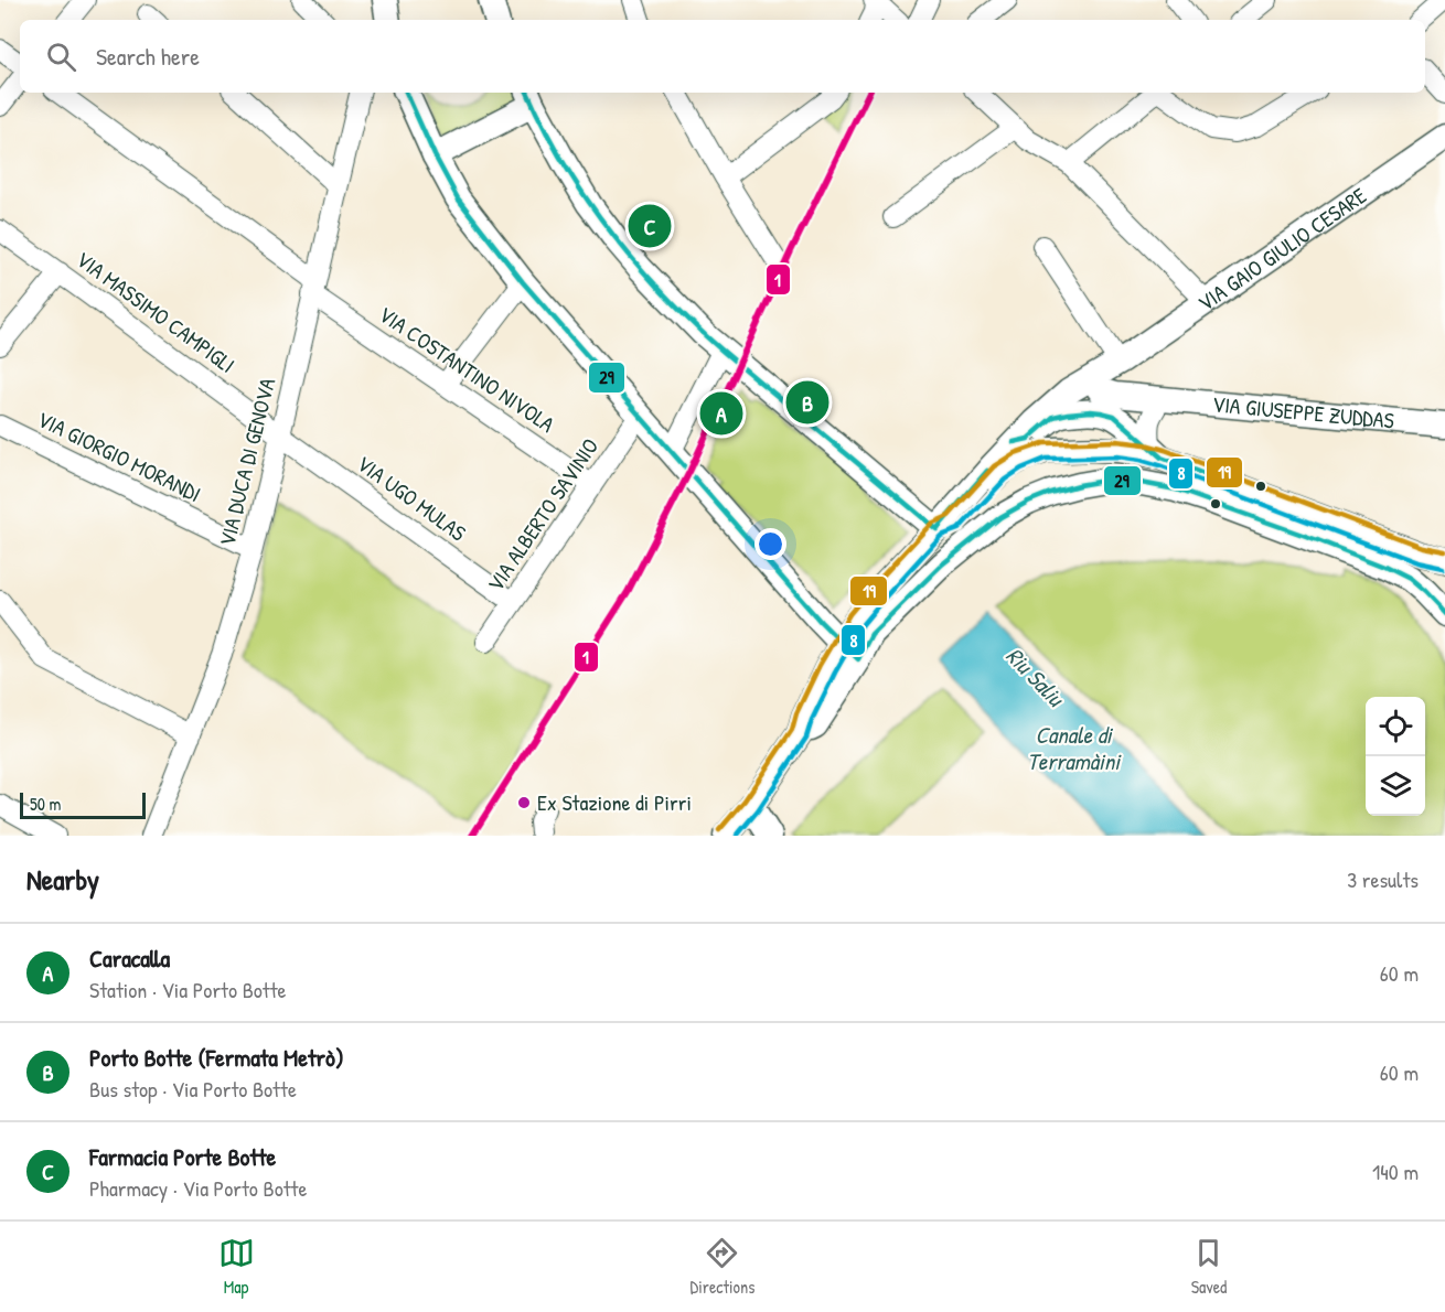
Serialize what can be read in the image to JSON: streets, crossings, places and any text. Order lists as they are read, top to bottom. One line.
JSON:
{"streets":{"street":["VIA GAIO GIULIO CESARE","VIA MASSIMO CAMPIGLI","VIA COSTANTINO NIVOLA","VIA GIUSEPPE ZUDDAS","VIA GIORGIO MORANDI","VIA DUCA DI GENOVA","VIA UGO MULAS","VIA ALBERTO SAVINIO"]},"crossings":[["VIA MASSIMO CAMPIGLI","VIA DUCA DI GENOVA"],["VIA MASSIMO CAMPIGLI","VIA UGO MULAS"],["VIA COSTANTINO NIVOLA","VIA DUCA DI GENOVA"],["VIA COSTANTINO NIVOLA","VIA ALBERTO SAVINIO"],["VIA GIORGIO MORANDI","VIA DUCA DI GENOVA"],["VIA DUCA DI GENOVA","VIA UGO MULAS"],["VIA UGO MULAS","VIA ALBERTO SAVINIO"]],"water":["Riu Saliu","Canale di Terramàini"],"places":["Ex Stazione di Pirri"],"lines":["transit line 1","transit line 29","transit line 19","transit line 8"],"scale_bar":"50 m","page":{"search":"Search here","pins":["C","B","A"],"scale":"50 m","heading":["Nearby","3 results"],"list":[{"mark":"A","name":"Caracalla","note":"Station · Via Porto Botte","value":"60 m"},{"mark":"B","name":"Porto Botte (Fermata Metrò)","note":"Bus stop · Via Porto Botte","value":"60 m"},{"mark":"C","name":"Farmacia Porte Botte","note":"Pharmacy · Via Porto Botte","value":"140 m"}],"nav":["Map","Directions","Saved"]}}
